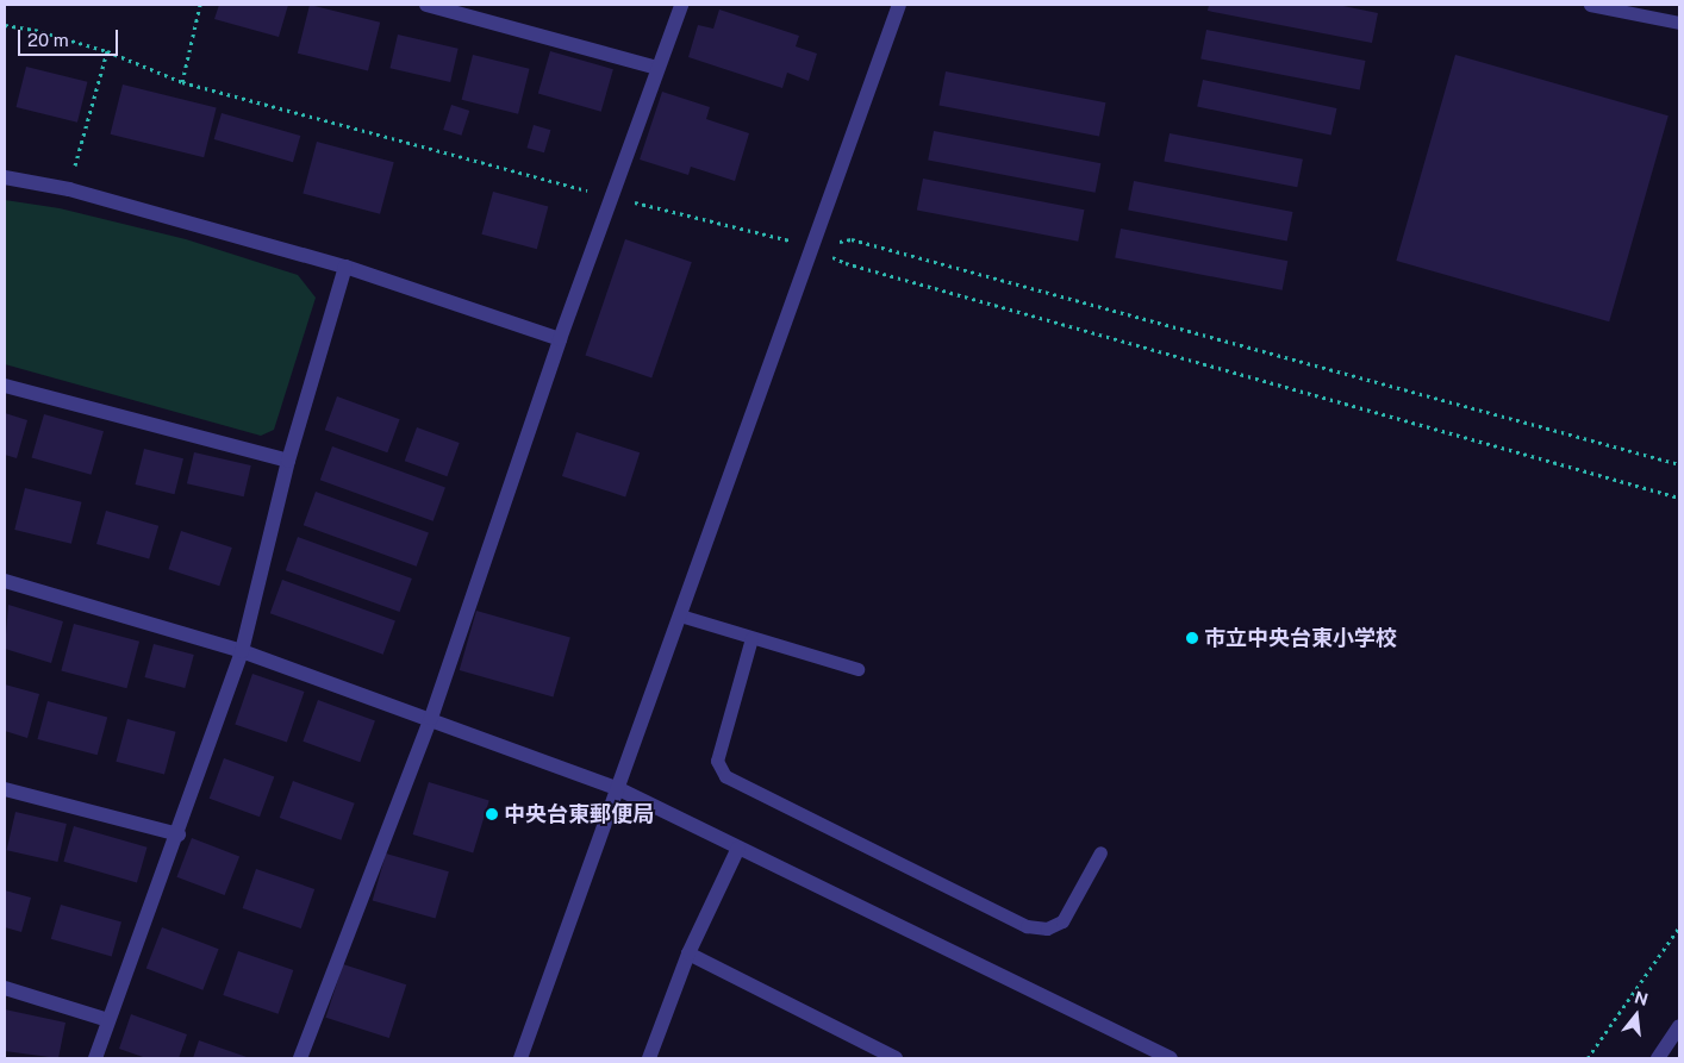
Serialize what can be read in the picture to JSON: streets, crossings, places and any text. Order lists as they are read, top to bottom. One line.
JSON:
{"places":["市立中央台東小学校","中央台東郵便局"],"scale_bar":"20 m","north":"top"}
